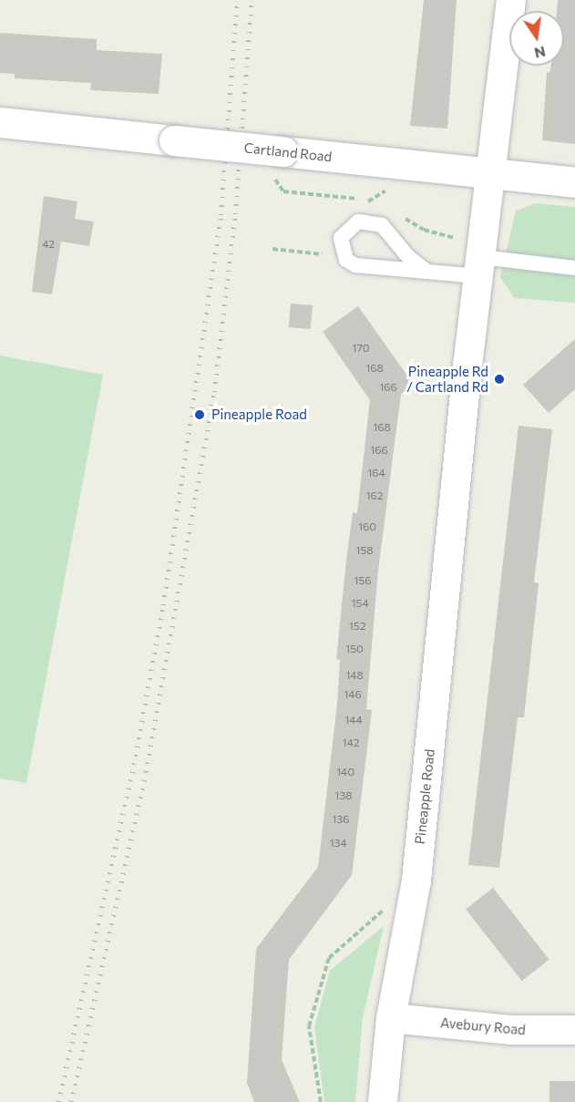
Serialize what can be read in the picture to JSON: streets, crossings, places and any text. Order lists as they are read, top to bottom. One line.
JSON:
{"streets":{"street":["Cartland Road","Pineapple Road","Avebury Road"]},"crossings":[["Cartland Road","Pineapple Road"],["Pineapple Road","Avebury Road"]],"places":["Pineapple Rd / Cartland Rd","Pineapple Road"],"house_numbers":["42","170","168","166","168","166","164","162","160","158","156","154","152","150","148","146","144","142","140","138","136","134"],"north":"bottom"}
